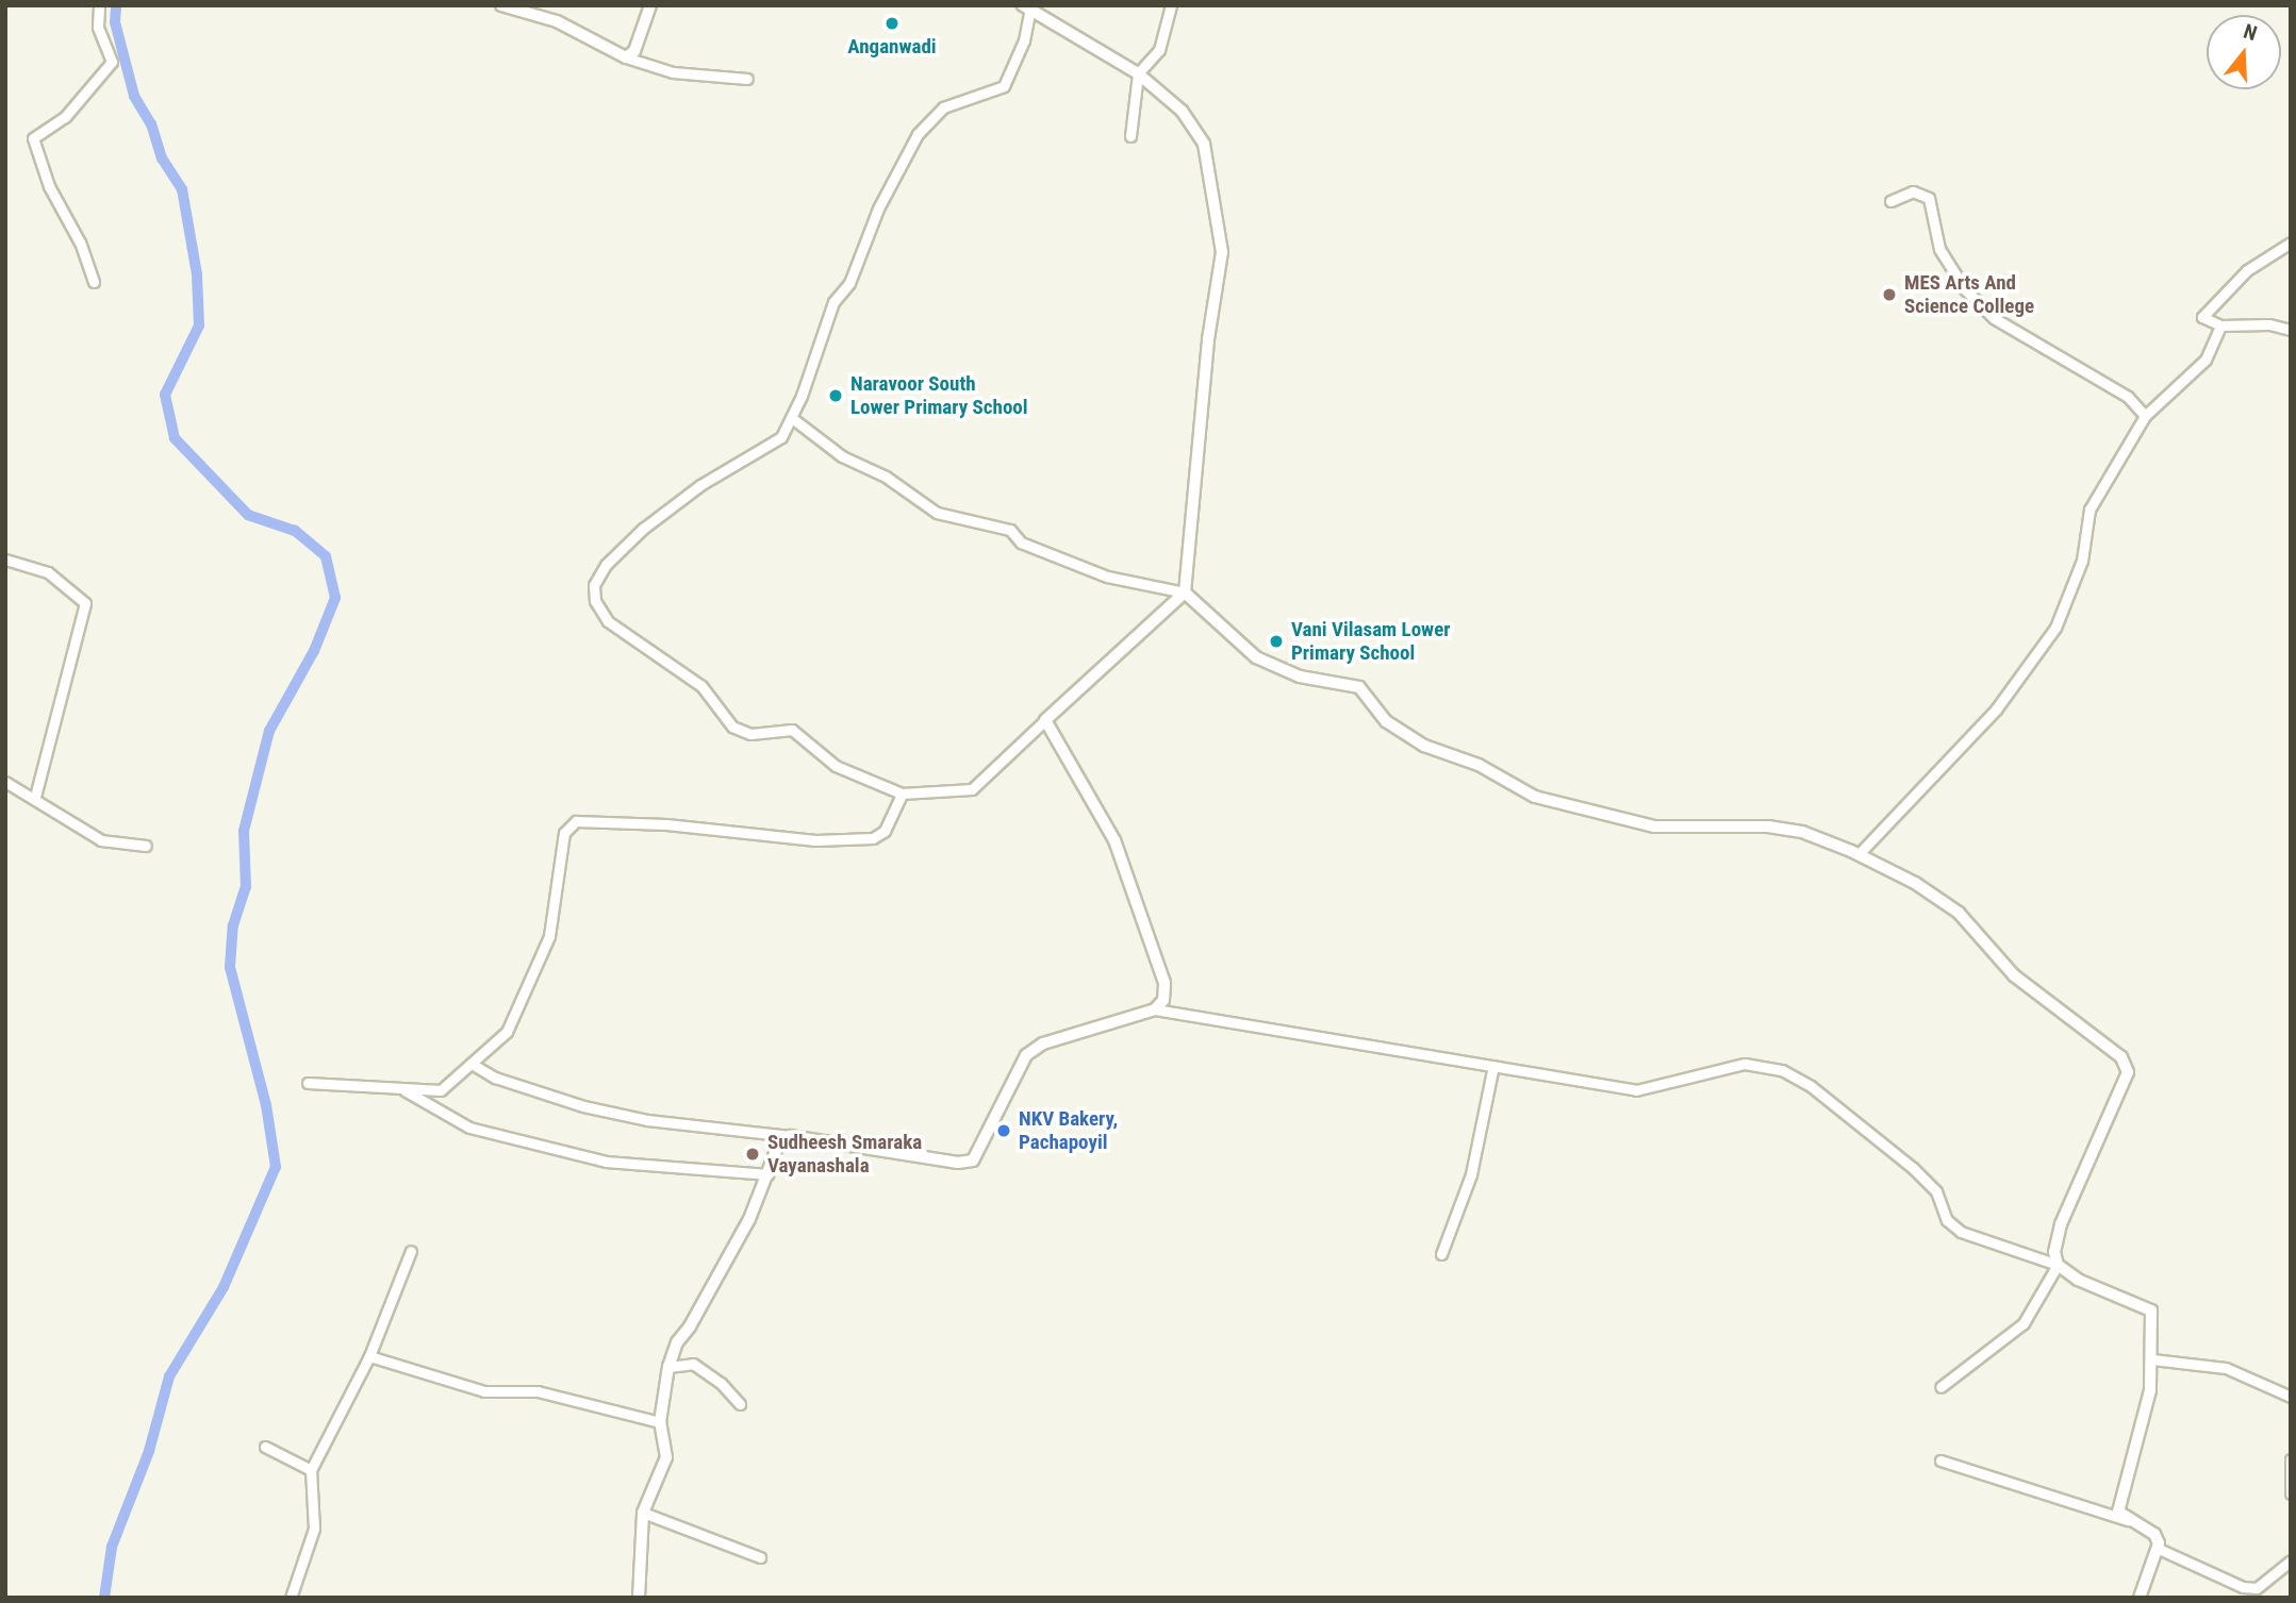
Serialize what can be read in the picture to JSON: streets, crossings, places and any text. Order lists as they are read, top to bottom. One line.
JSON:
{"places":["Anganwadi","MES Arts And Science College","Naravoor South Lower Primary School","Vani Vilasam Lower Primary School","NKV Bakery, Pachapoyil","Sudheesh Smaraka Vayanashala"],"north":"top"}
